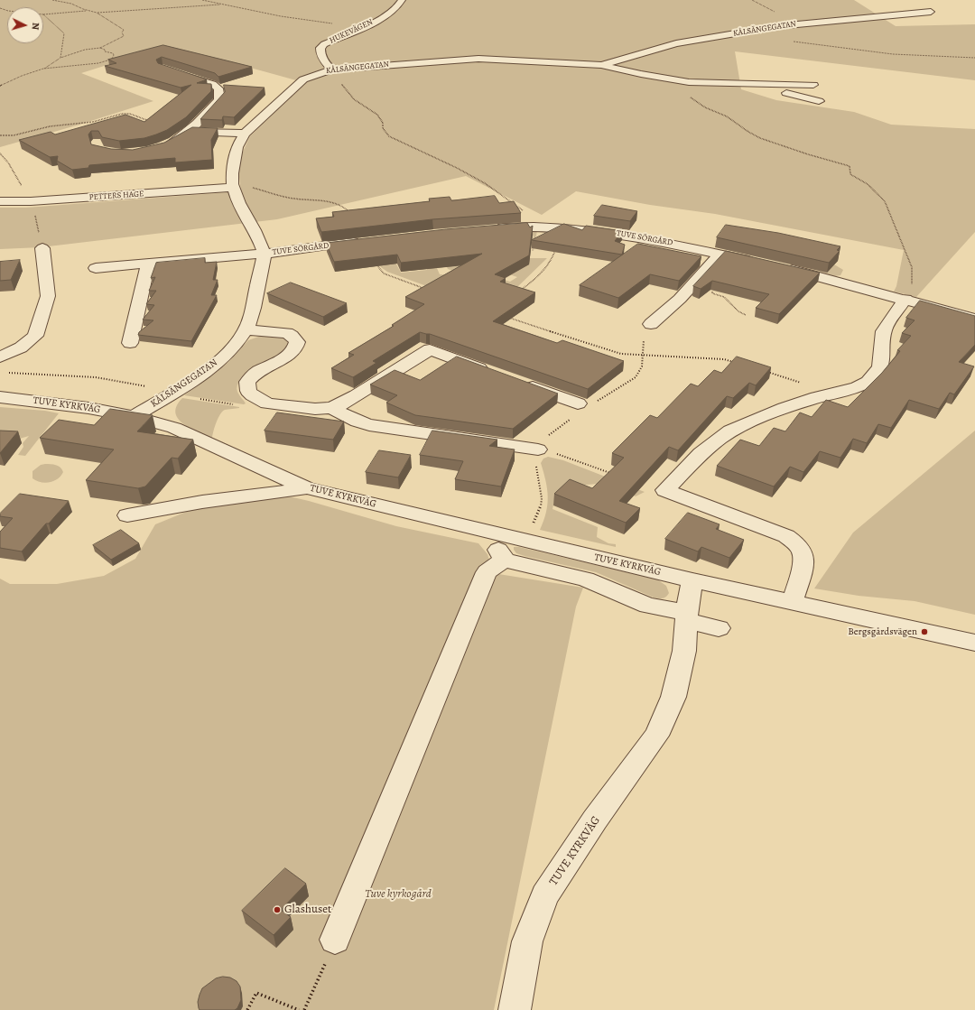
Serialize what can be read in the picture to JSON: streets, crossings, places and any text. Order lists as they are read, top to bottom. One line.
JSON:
{"streets":{"street":["KÅLSÄNGEGATAN","HUKEVÄGEN","PETTERS HAGE","TUVE SÖRGÅRD","TUVE KYRKVÄG"]},"crossings":[["KÅLSÄNGEGATAN","HUKEVÄGEN"],["KÅLSÄNGEGATAN","PETTERS HAGE"],["KÅLSÄNGEGATAN","TUVE SÖRGÅRD"],["KÅLSÄNGEGATAN","TUVE KYRKVÄG"]],"parks":["Tuve kyrkogård"],"places":["Bergsgårdsvägen","Glashuset"],"north":"right"}
